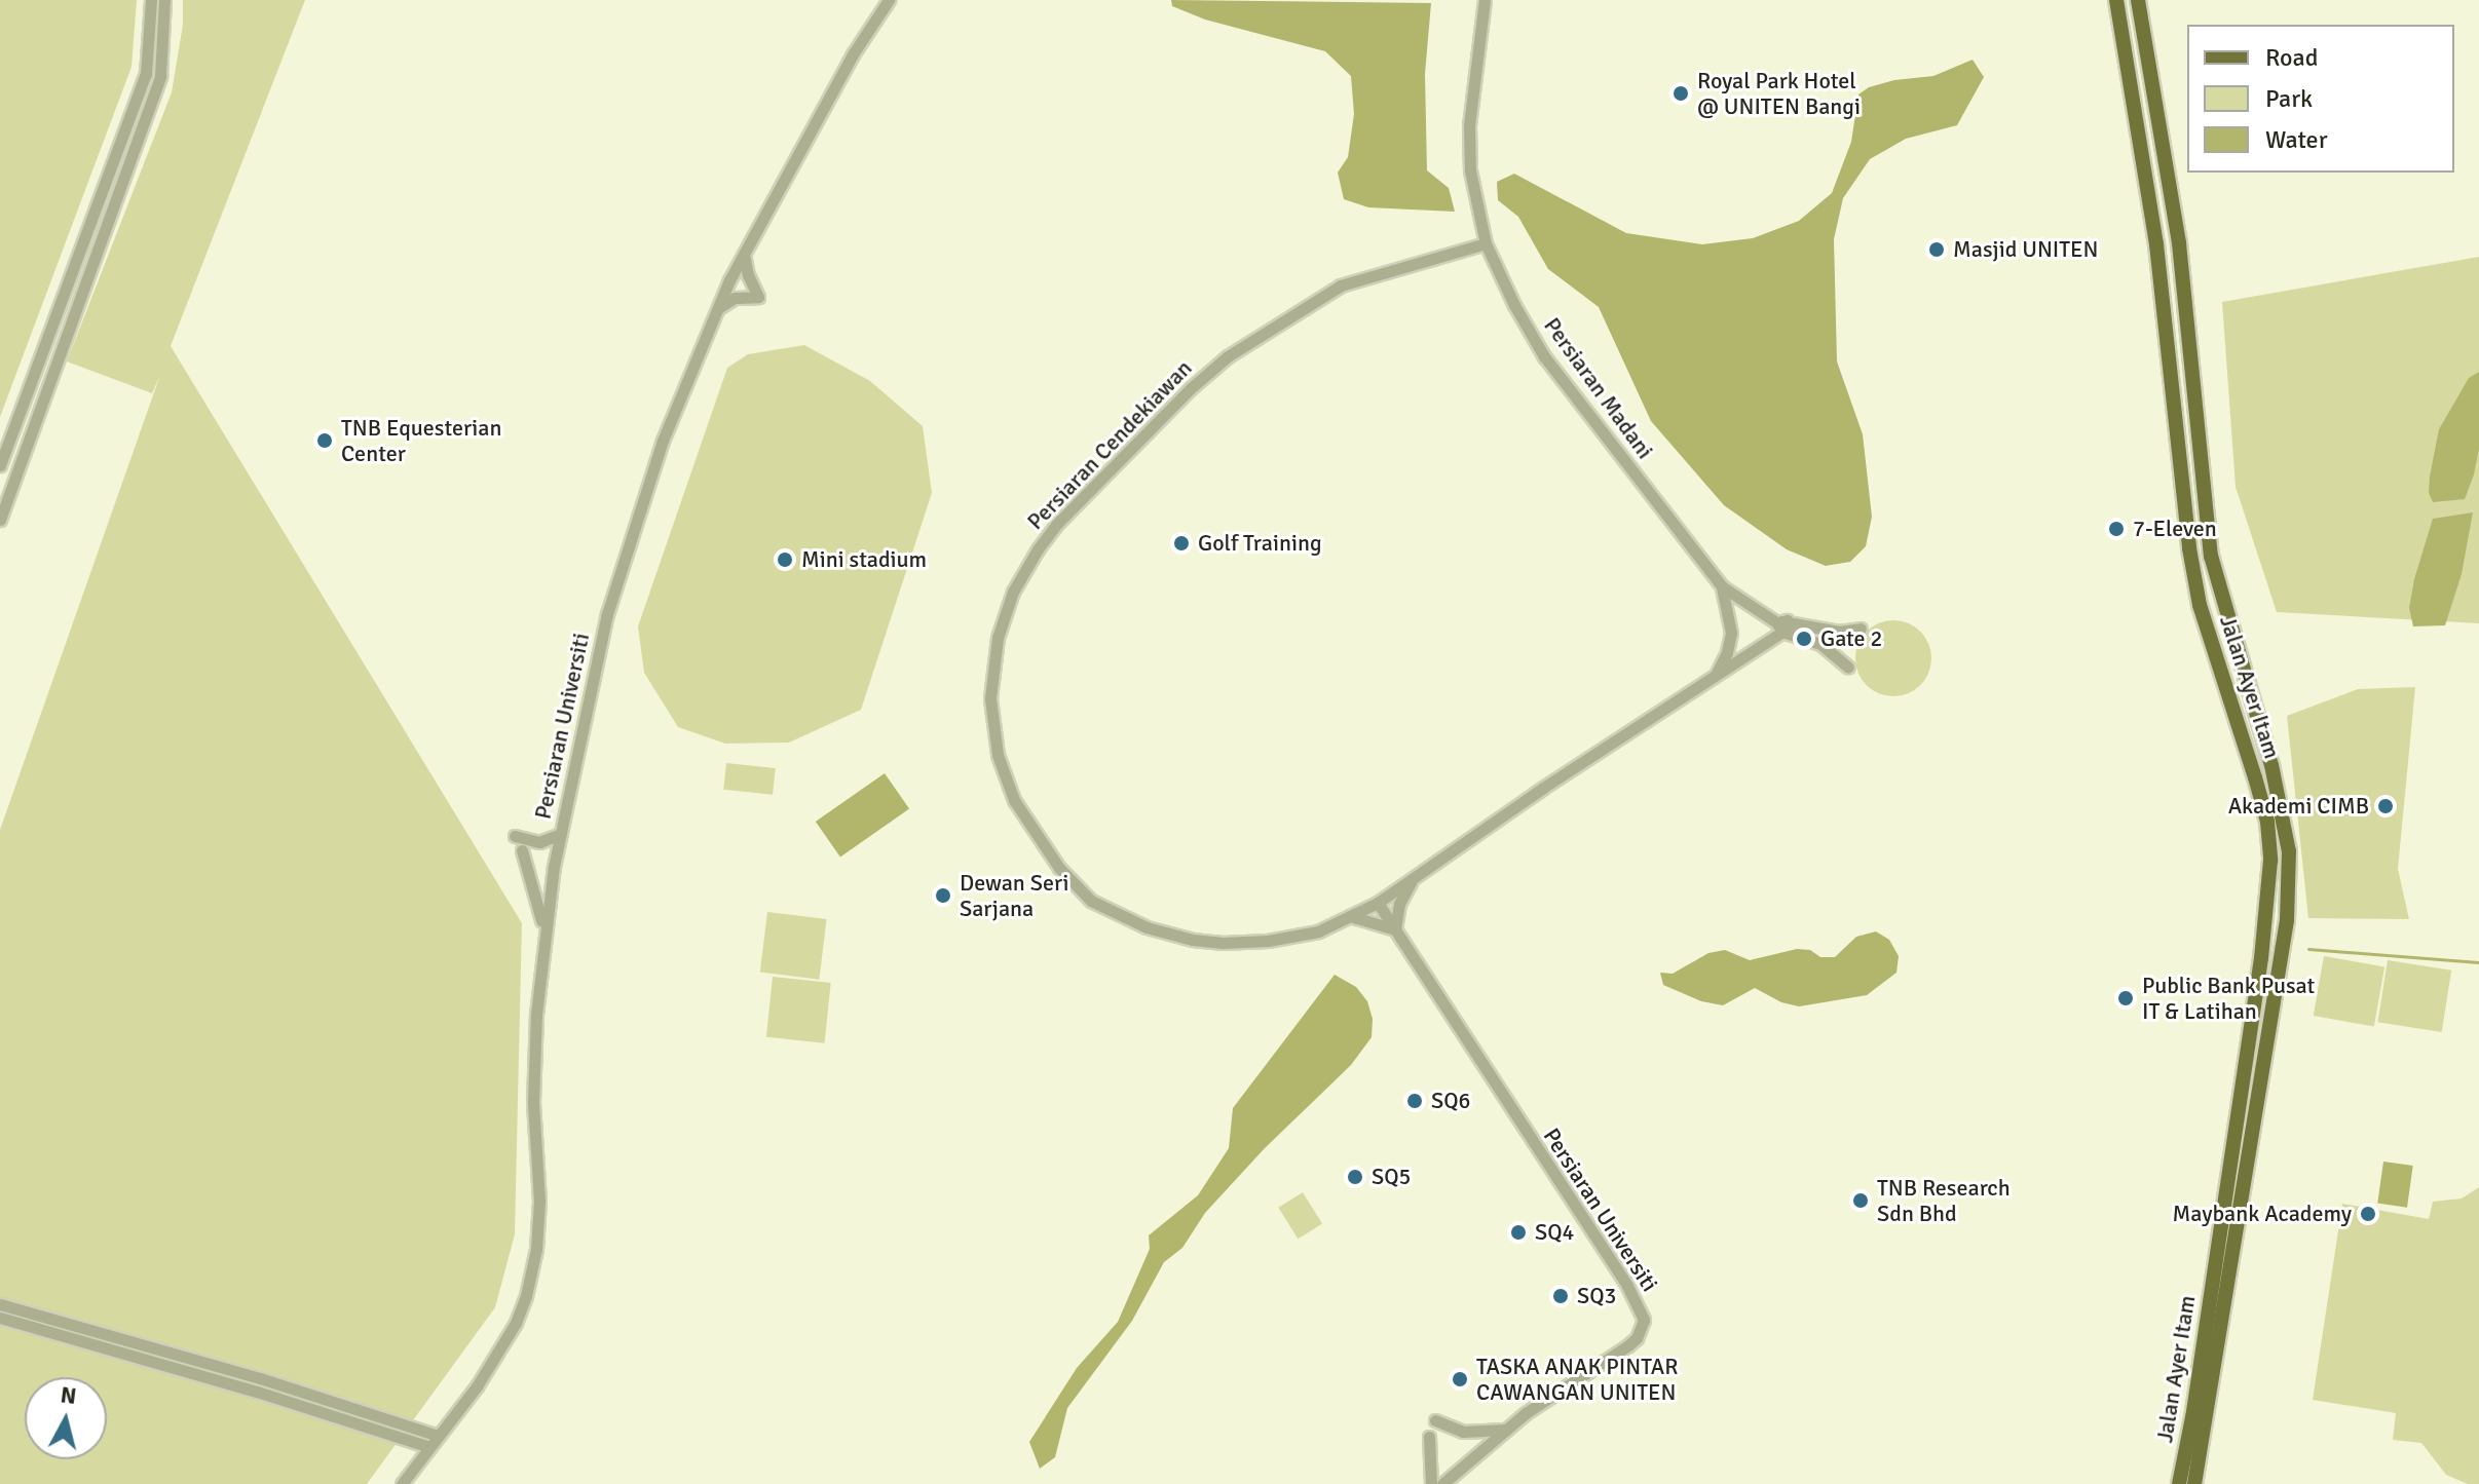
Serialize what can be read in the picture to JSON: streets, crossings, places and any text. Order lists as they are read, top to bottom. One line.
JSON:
{"streets":{"main road":["Jalan Ayer Itam"],"street":["Persiaran Madani","Persiaran Cendekiawan","Persiaran Universiti"]},"crossings":[["Persiaran Madani","Persiaran Cendekiawan"],["Persiaran Cendekiawan","Persiaran Universiti"]],"places":["Royal Park Hotel @ UNITEN Bangi","Masjid UNITEN","TNB Equesterian Center","7-Eleven","Golf Training","Mini stadium","Gate 2","Akademi CIMB","Dewan Seri Sarjana","Public Bank Pusat IT & Latihan","SQ6","SQ5","TNB Research Sdn Bhd","Maybank Academy","SQ4","SQ3","TASKA ANAK PINTAR CAWANGAN UNITEN"],"legend":["Road","Park","Water"],"north":"top"}
